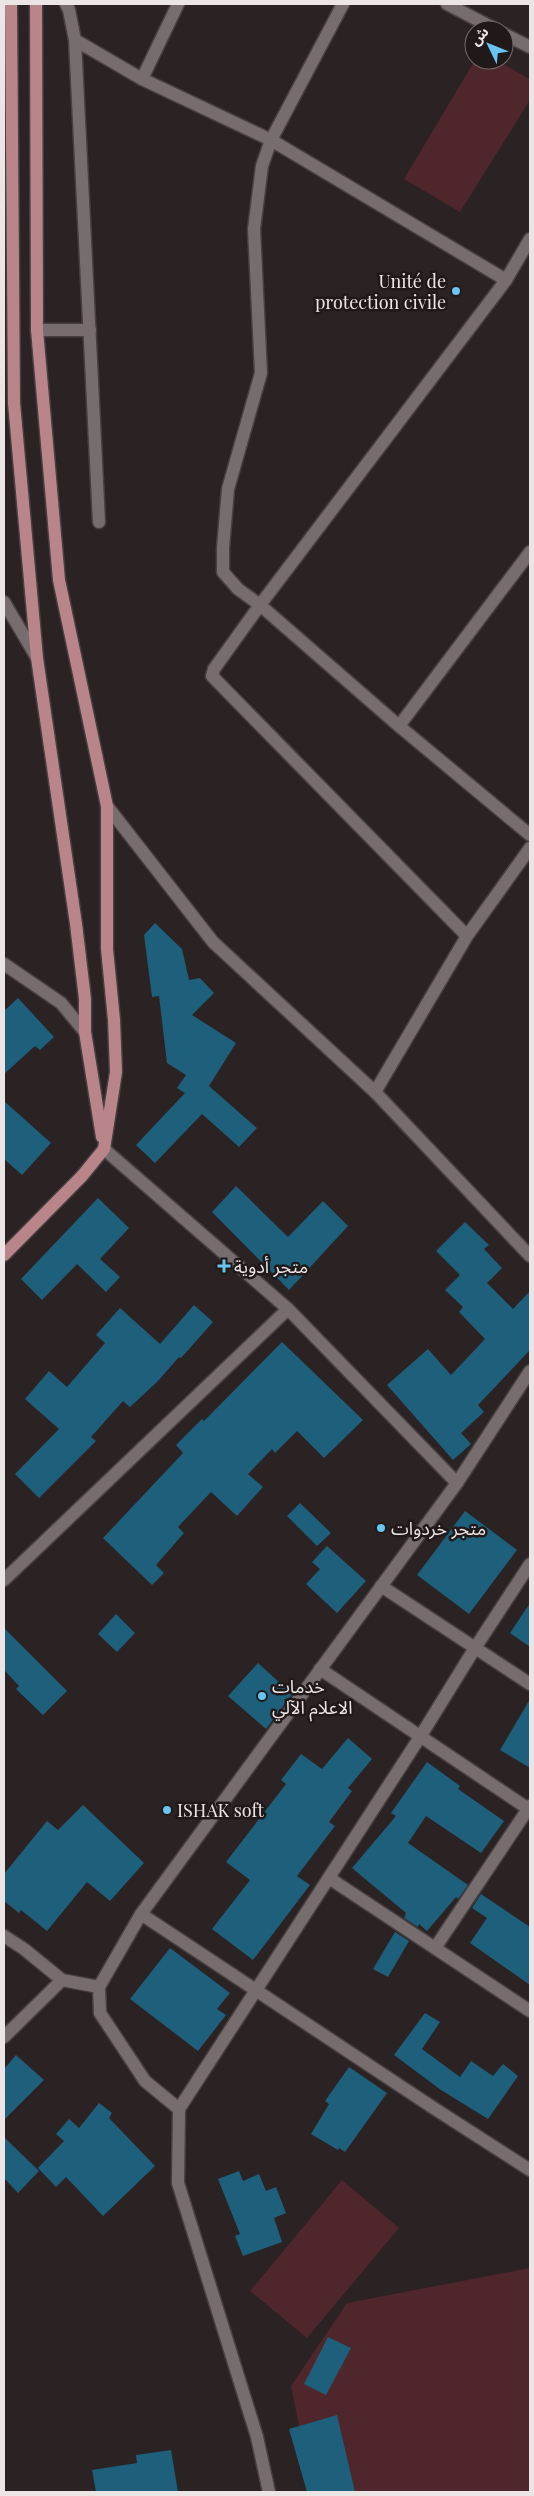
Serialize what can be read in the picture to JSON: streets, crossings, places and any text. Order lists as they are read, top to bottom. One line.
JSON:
{"places":{"other":["Unité de protection civile","متجر خردوات","خدمات الاعلام الآلي","ISHAK soft"],"health":["متجر أدوية"]},"north":"top left"}
